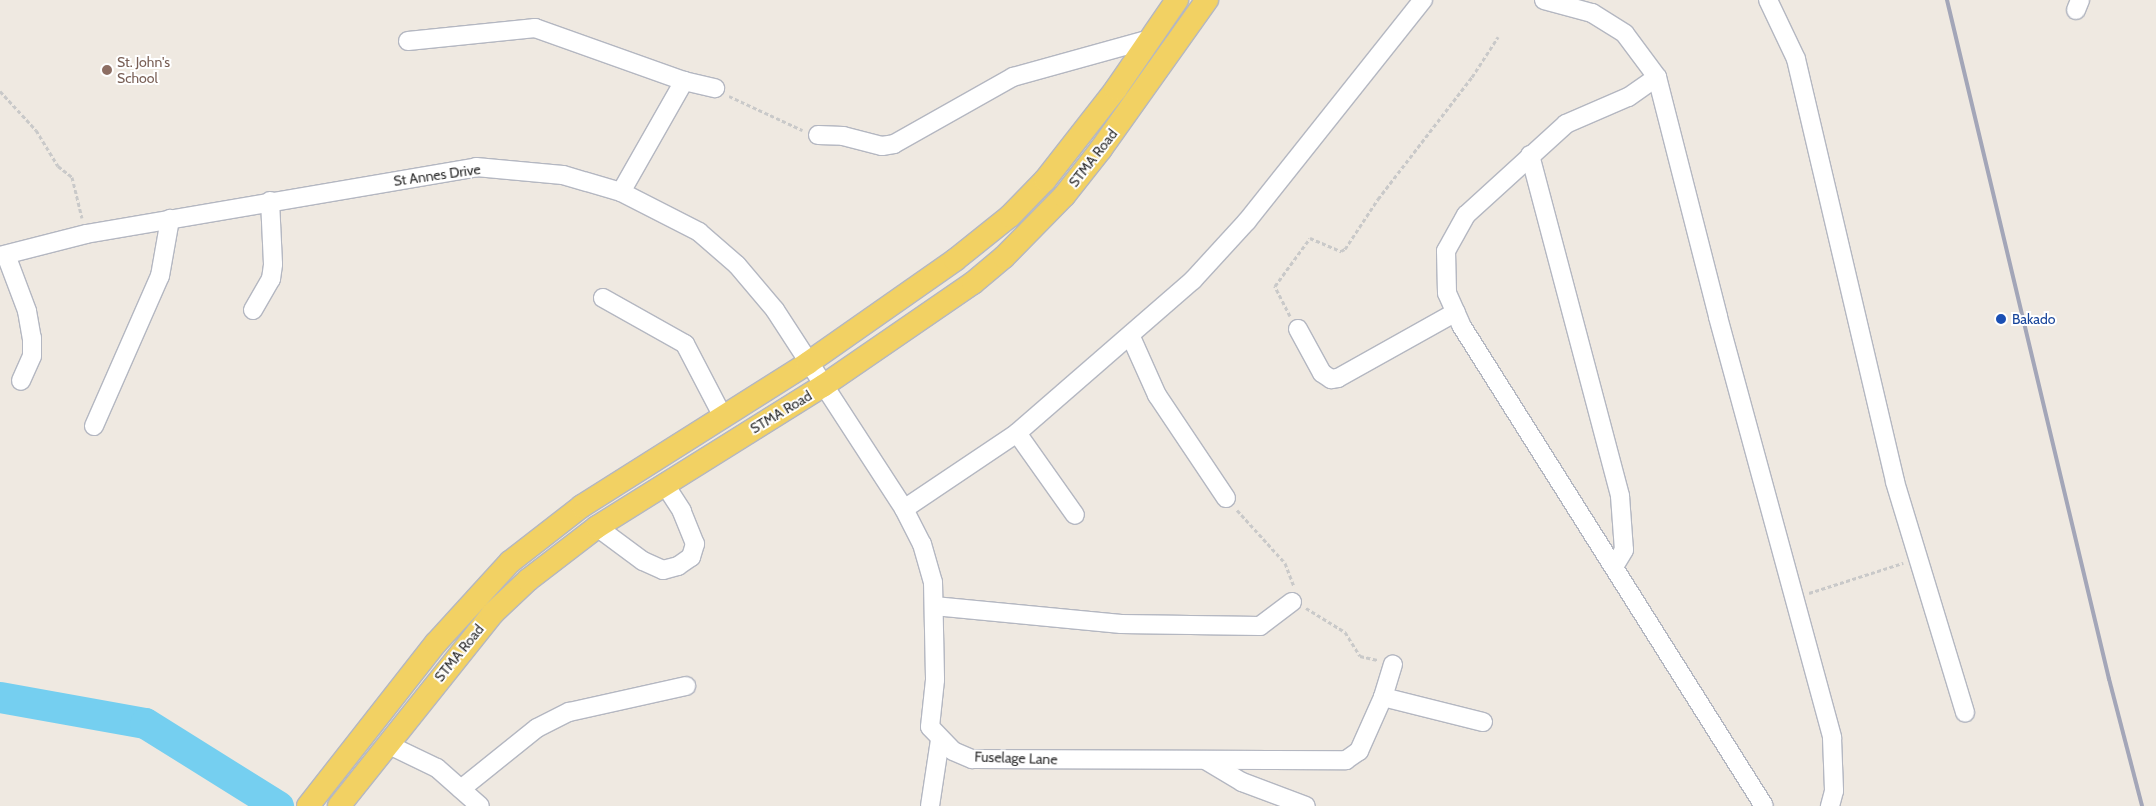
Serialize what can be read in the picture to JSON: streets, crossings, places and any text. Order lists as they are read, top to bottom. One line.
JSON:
{"streets":{"main road":["STMA Road"],"street":["St Annes Drive","Fuselage Lane"]},"crossings":[["STMA Road","St Annes Drive"]],"places":["St. John's School","Bakado"]}
